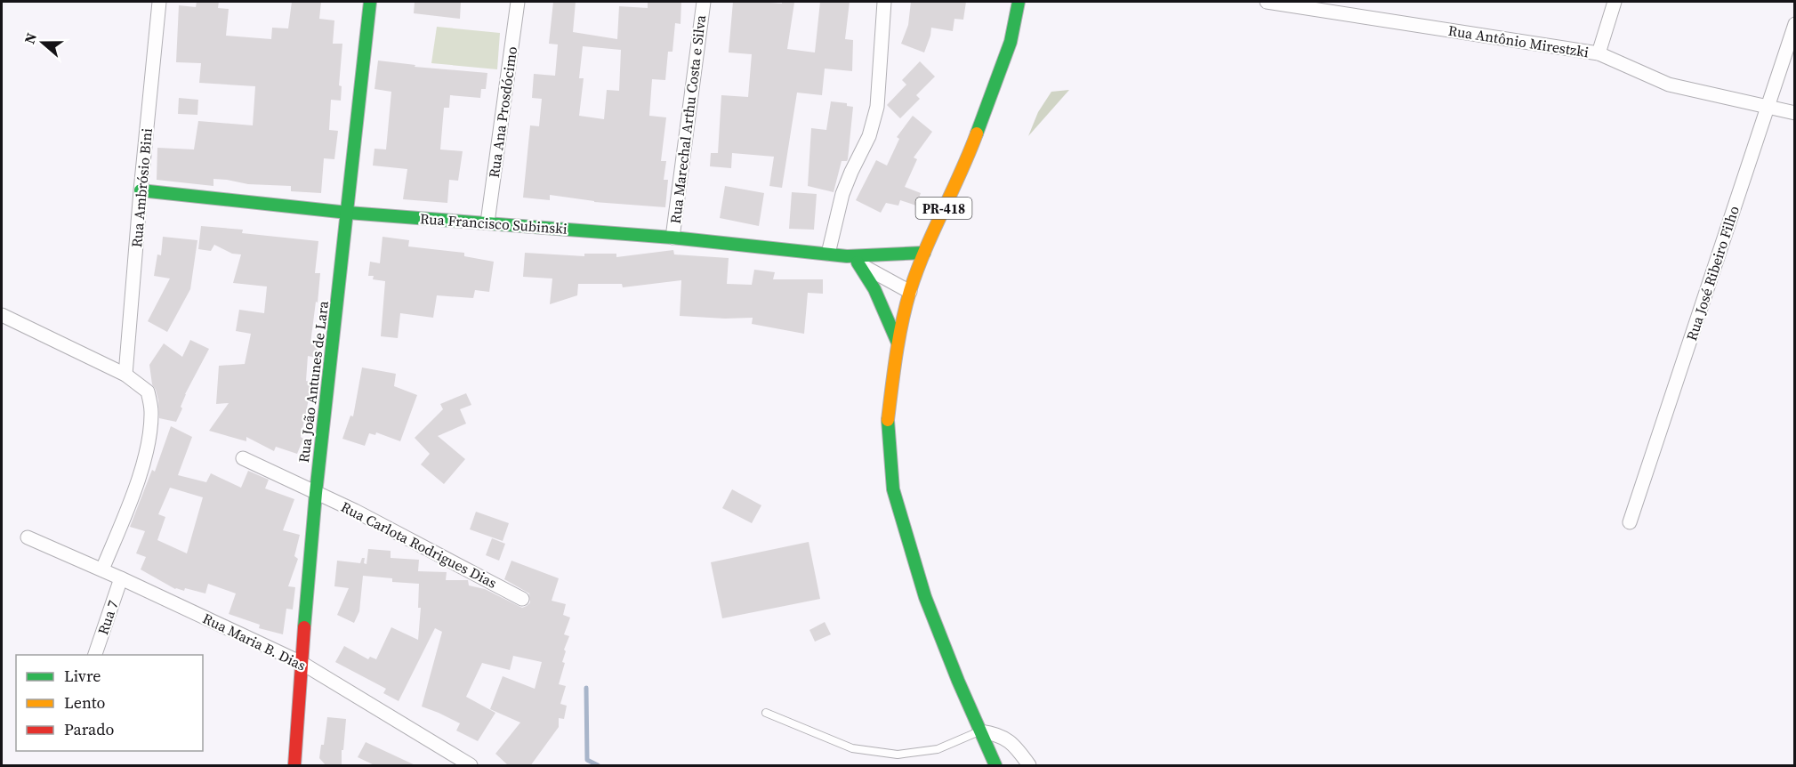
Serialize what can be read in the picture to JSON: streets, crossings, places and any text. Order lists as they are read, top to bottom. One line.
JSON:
{"streets":{"main road":["PR-418","Rua Francisco Subinski","Rua João Antunes de Lara"],"street":["Rua Antônio Mirestzki","Rua Ana Prosdócimo","Rua Marechal Arthu Costa e Silva","Rua Ambrósio Bini","Rua José Ribeiro Filho","Rua Carlota Rodrigues Dias","Rua 7","Rua Maria B. Dias"]},"crossings":[["Rua Antônio Mirestzki","Rua José Ribeiro Filho"],["Rua Ana Prosdócimo","Rua Francisco Subinski"],["Rua Marechal Arthu Costa e Silva","Rua Francisco Subinski"],["Rua Ambrósio Bini","Rua Francisco Subinski"],["PR-418","Rua Francisco Subinski"],["Rua Francisco Subinski","Rua João Antunes de Lara"],["Rua João Antunes de Lara","Rua Carlota Rodrigues Dias"],["Rua João Antunes de Lara","Rua Maria B. Dias"],["Rua 7","Rua Maria B. Dias"]],"legend":["Livre","Lento","Parado"],"north":"left"}
